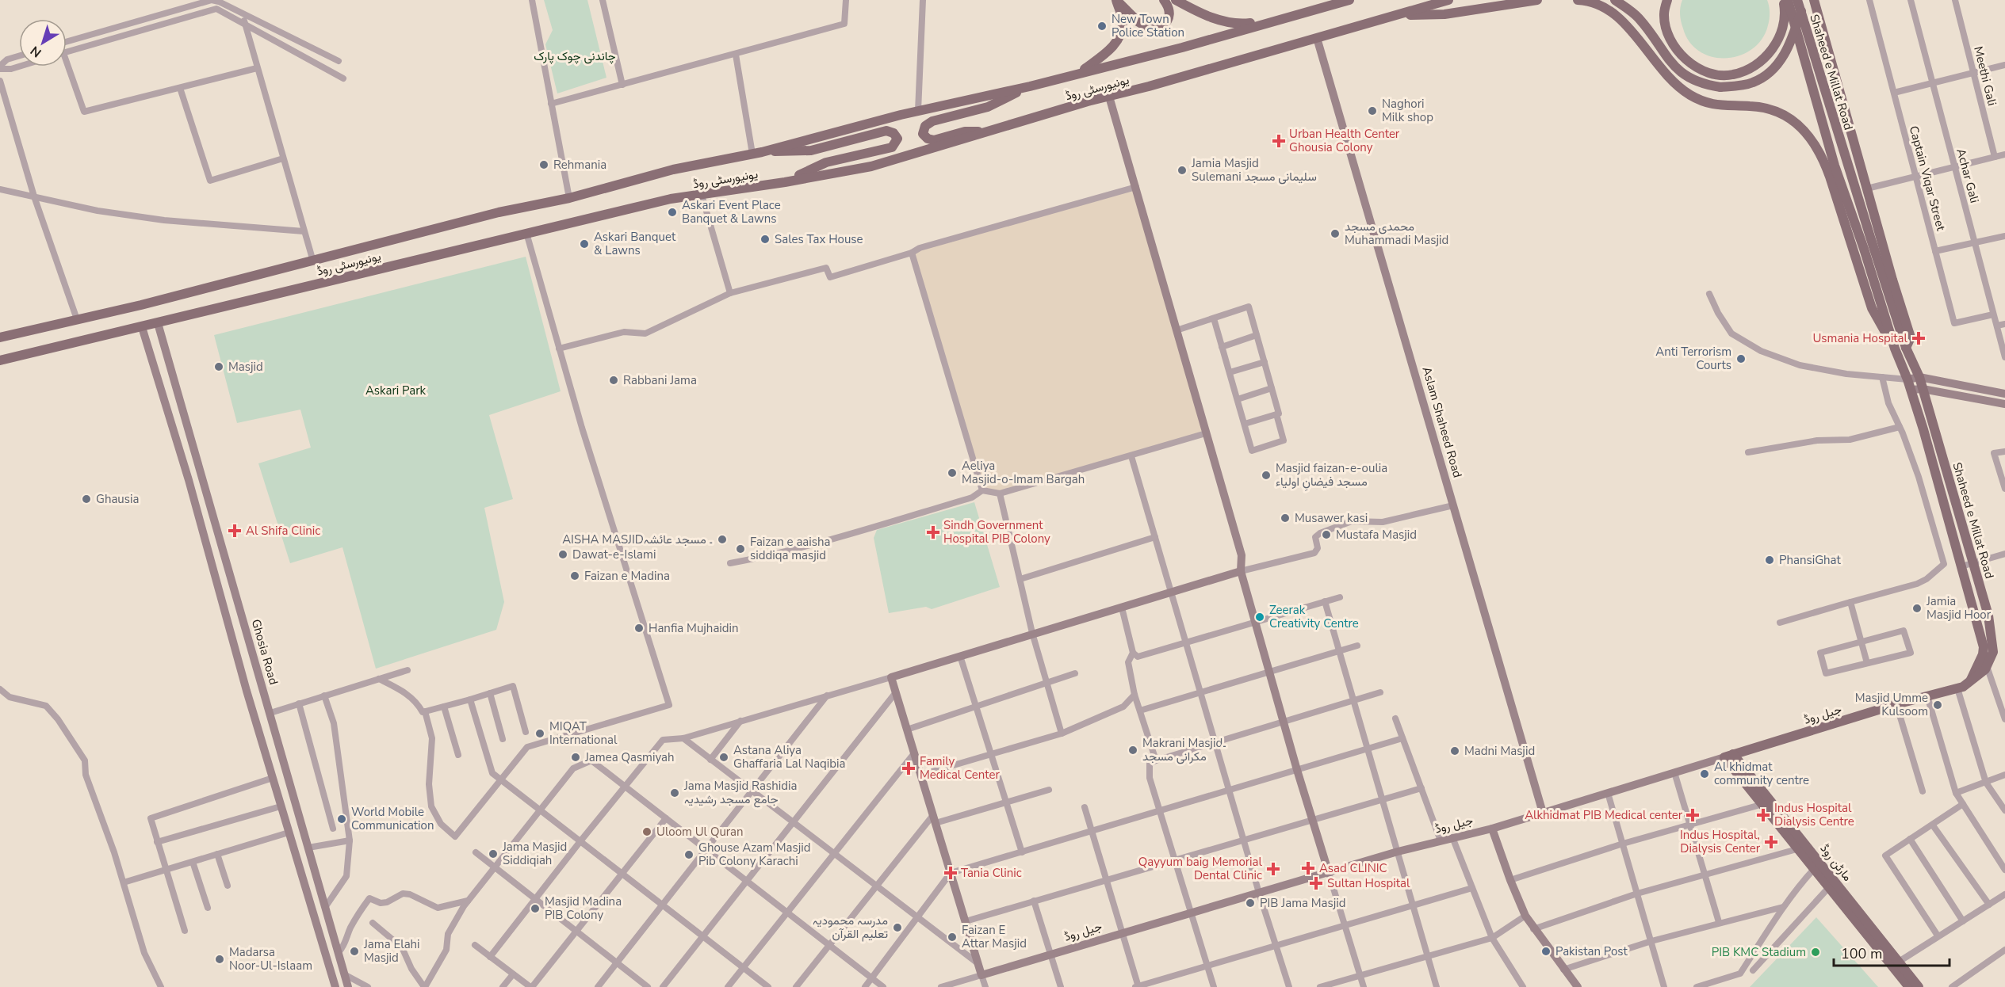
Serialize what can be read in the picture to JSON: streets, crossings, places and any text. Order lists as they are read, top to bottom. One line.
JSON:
{"streets":{"main road":["Shaheed e Millat Road","یونیورسٹی روڈ","جیل روڈ","مارٹن روڈ"],"street":["Meethi Gali","Achar Gali","Captain Viqar Street","Aslam Shaheed Road","Ghosia Road"]},"crossings":[["Shaheed e Millat Road","جیل روڈ"],["یونیورسٹی روڈ","Aslam Shaheed Road"],["یونیورسٹی روڈ","Ghosia Road"],["Achar Gali","Captain Viqar Street"],["Aslam Shaheed Road","جیل روڈ"],["جیل روڈ","مارٹن روڈ"]],"parks":["چاندنی چوک پارک","Askari Park"],"places":{"other":["New Town Police Station","Naghori Milk shop","Rehmania","Jamia Masjid Sulemani سلیمانی مسجد","Askari Event Place Banquet & Lawns","محمدی مسجد Muhammadi Masjid","Sales Tax House","Askari Banquet & Lawns","Anti Terrorism Courts","Masjid","Rabbani Jama","Aeliya Masjid-o-Imam Bargah","Masjid faizan-e-oulia مسجد فیضانِ اولیاء","Ghausia","Musawer kasi","Mustafa Masjid","AISHA MASJID۔ مسجد عائشہ","Faizan e aaisha siddiqa masjid","Dawat-e-Islami","PhansiGhat","Faizan e Madina","Jamia Masjid Hoor","Zeerak Creativity Centre","Hanfia Mujhaidin","Masjid Umme Kulsoom","MIQAT International","Makrani Masjid۔ مکرانی مسجد","Madni Masjid","Jamea Qasmiyah","Astana Aliya Ghaffaria Lal Naqibia","Al khidmat community centre","Jama Masjid Rashidia جامع مسجد رشیدیہ","World Mobile Communication","Uloom Ul Quran","Jama Masjid Siddiqiah","Ghouse Azam Masjid Pib Colony Karachi","PIB Jama Masjid","Masjid Madina PIB Colony","مدرسہ محمودیہ تعلیم القرآن","Faizan E Attar Masjid","Jama Elahi Masjid","Pakistan Post","PIB KMC Stadium","Madarsa Noor-Ul-Islaam"],"health":["Urban Health Center Ghousia Colony","Usmania Hospital","Al Shifa Clinic","Sindh Government Hospital PIB Colony","Family Medical Center","Alkhidmat PIB Medical center","Indus Hospital Dialysis Centre","Indus Hospital, Dialysis Center","Asad CLINIC","Qayyum baig Memorial Dental Clinic","Tania Clinic","Sultan Hospital"]},"scale_bar":"100 m","north":"bottom left"}
